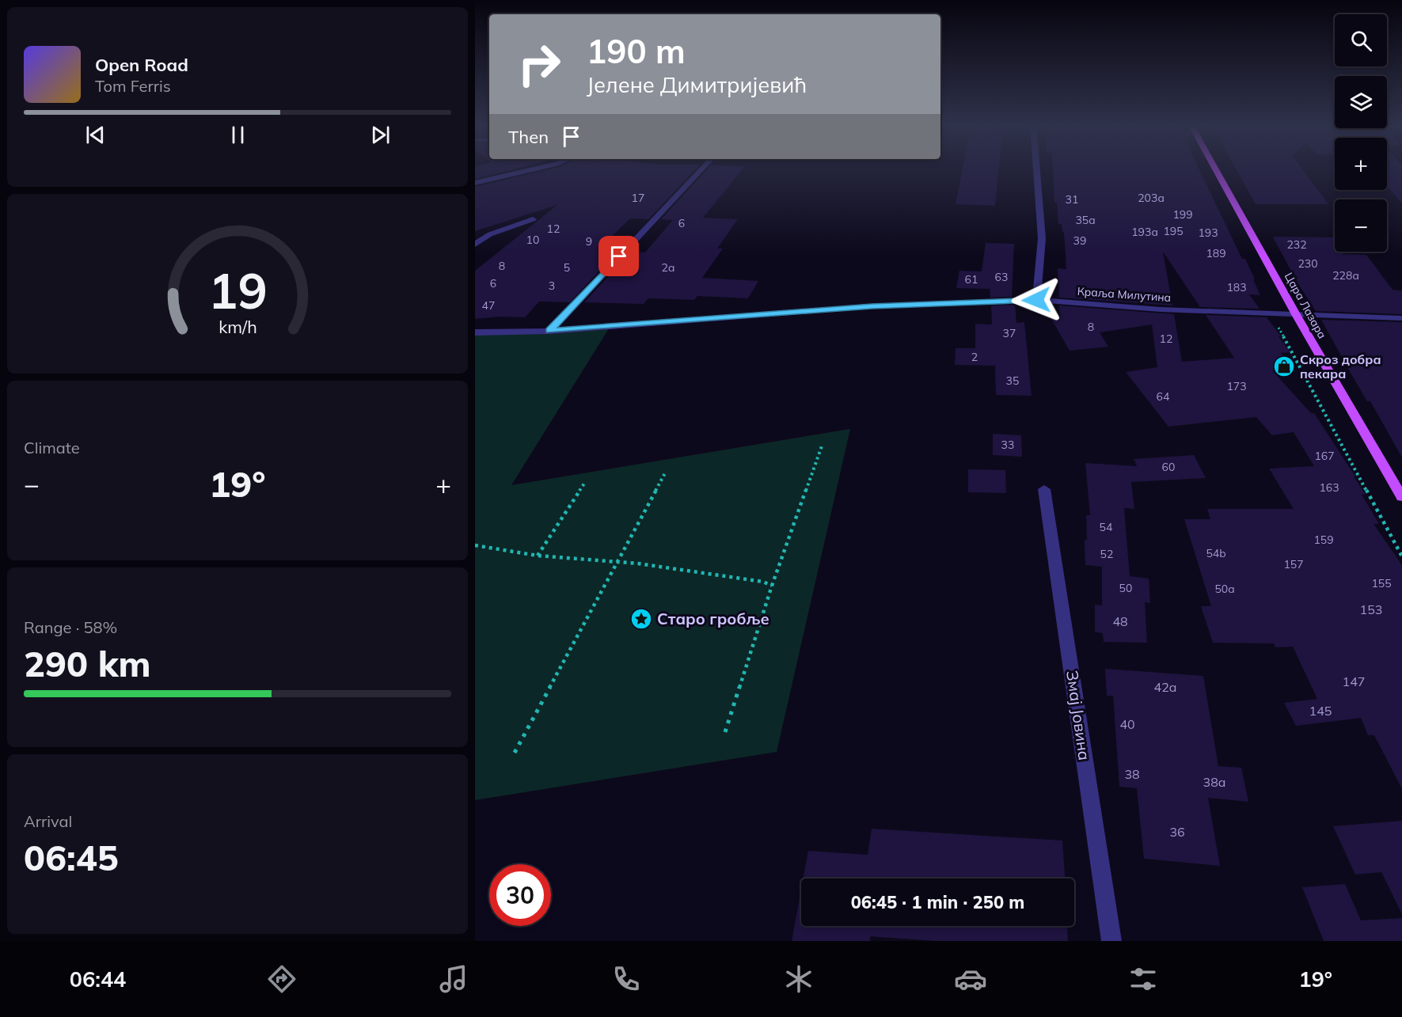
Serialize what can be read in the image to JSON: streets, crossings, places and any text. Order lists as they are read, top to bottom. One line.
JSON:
{"streets":{"main road":["Цара Лазара"],"street":["Краља Милутина","Змај Јовина"]},"crossings":[["Краља Милутина","Цара Лазара"]],"places":{"shop":["Скроз добра пекара"],"place":["Старо гробље"]},"house_numbers":["17","203a","31","199","35a","6","12","195","193a","193","10","39","9","232","189","230","8","5","2a","228a","63","61","6","3","183","47","8","37","12","2","35","173","64","33","167","60","163","54","159","54b","52","157","155","50","50a","153","48","147","42a","145","40","38","38a","36"],"page":{"map_buttons":["+","−"],"turn":["190 m","Јелене Димитријевић"],"song":["Open Road","Tom Ferris"],"then":"Then","tile":["Climate",["Range · 58%","290 km"],["Arrival","06:45"]],"heat":["−","19°","+"],"limit":"30","trip":"06:45 · 1 min · 250 m","tabs":["06:44","19°"],"gauge":["19","km/h"]}}
